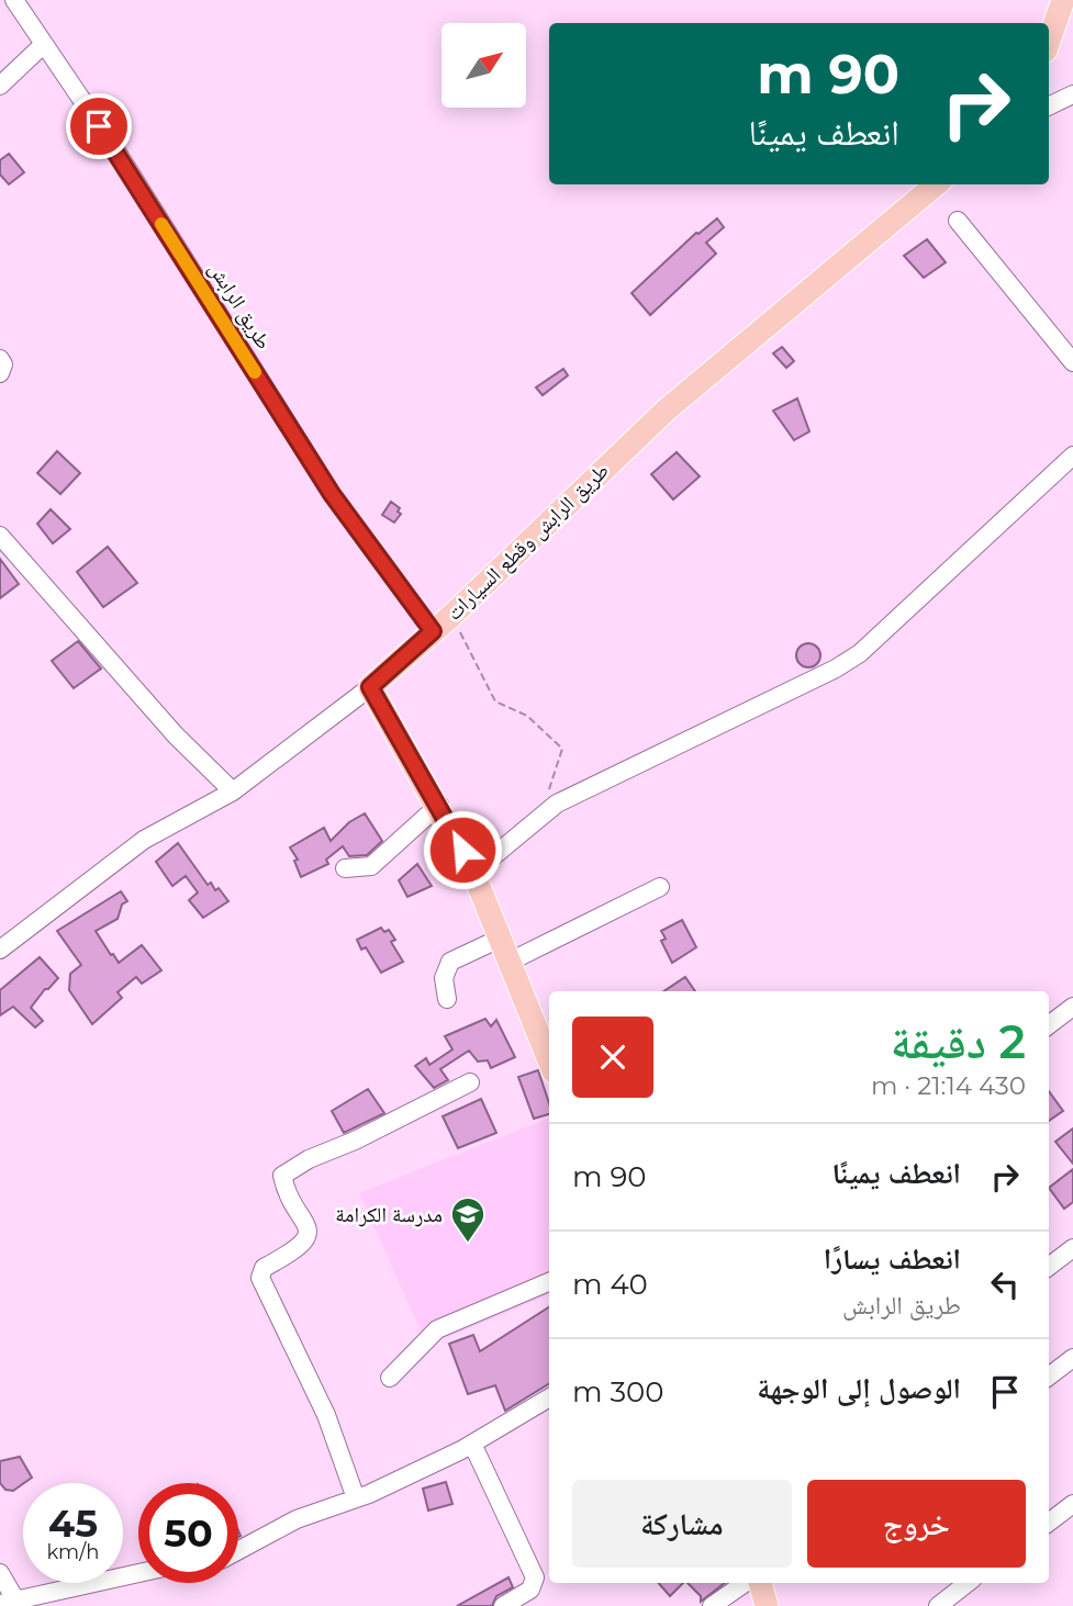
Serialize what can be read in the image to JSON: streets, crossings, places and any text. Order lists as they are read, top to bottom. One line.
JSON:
{"streets":{"main road":["طريق الرابش وقطع السيارات"],"street":["طريق الرابش"]},"crossings":[["طريق الرابش","طريق الرابش وقطع السيارات"]],"places":{"school or university":["مدرسة الكرامة"]},"north":"top right","page":{"turn":["90 m","انعطف يمينًا"],"heading":["2 دقيقة","430 m · 21:14"],"list":[{"name":"انعطف يمينًا","value":"90 m"},{"name":"انعطف يسارًا","note":"طريق الرابش","value":"40 m"},{"name":"الوصول إلى الوجهة","value":"300 m"}],"buttons":["خروج","مشاركة"],"speed":"45 km/h","limit":"50"}}
